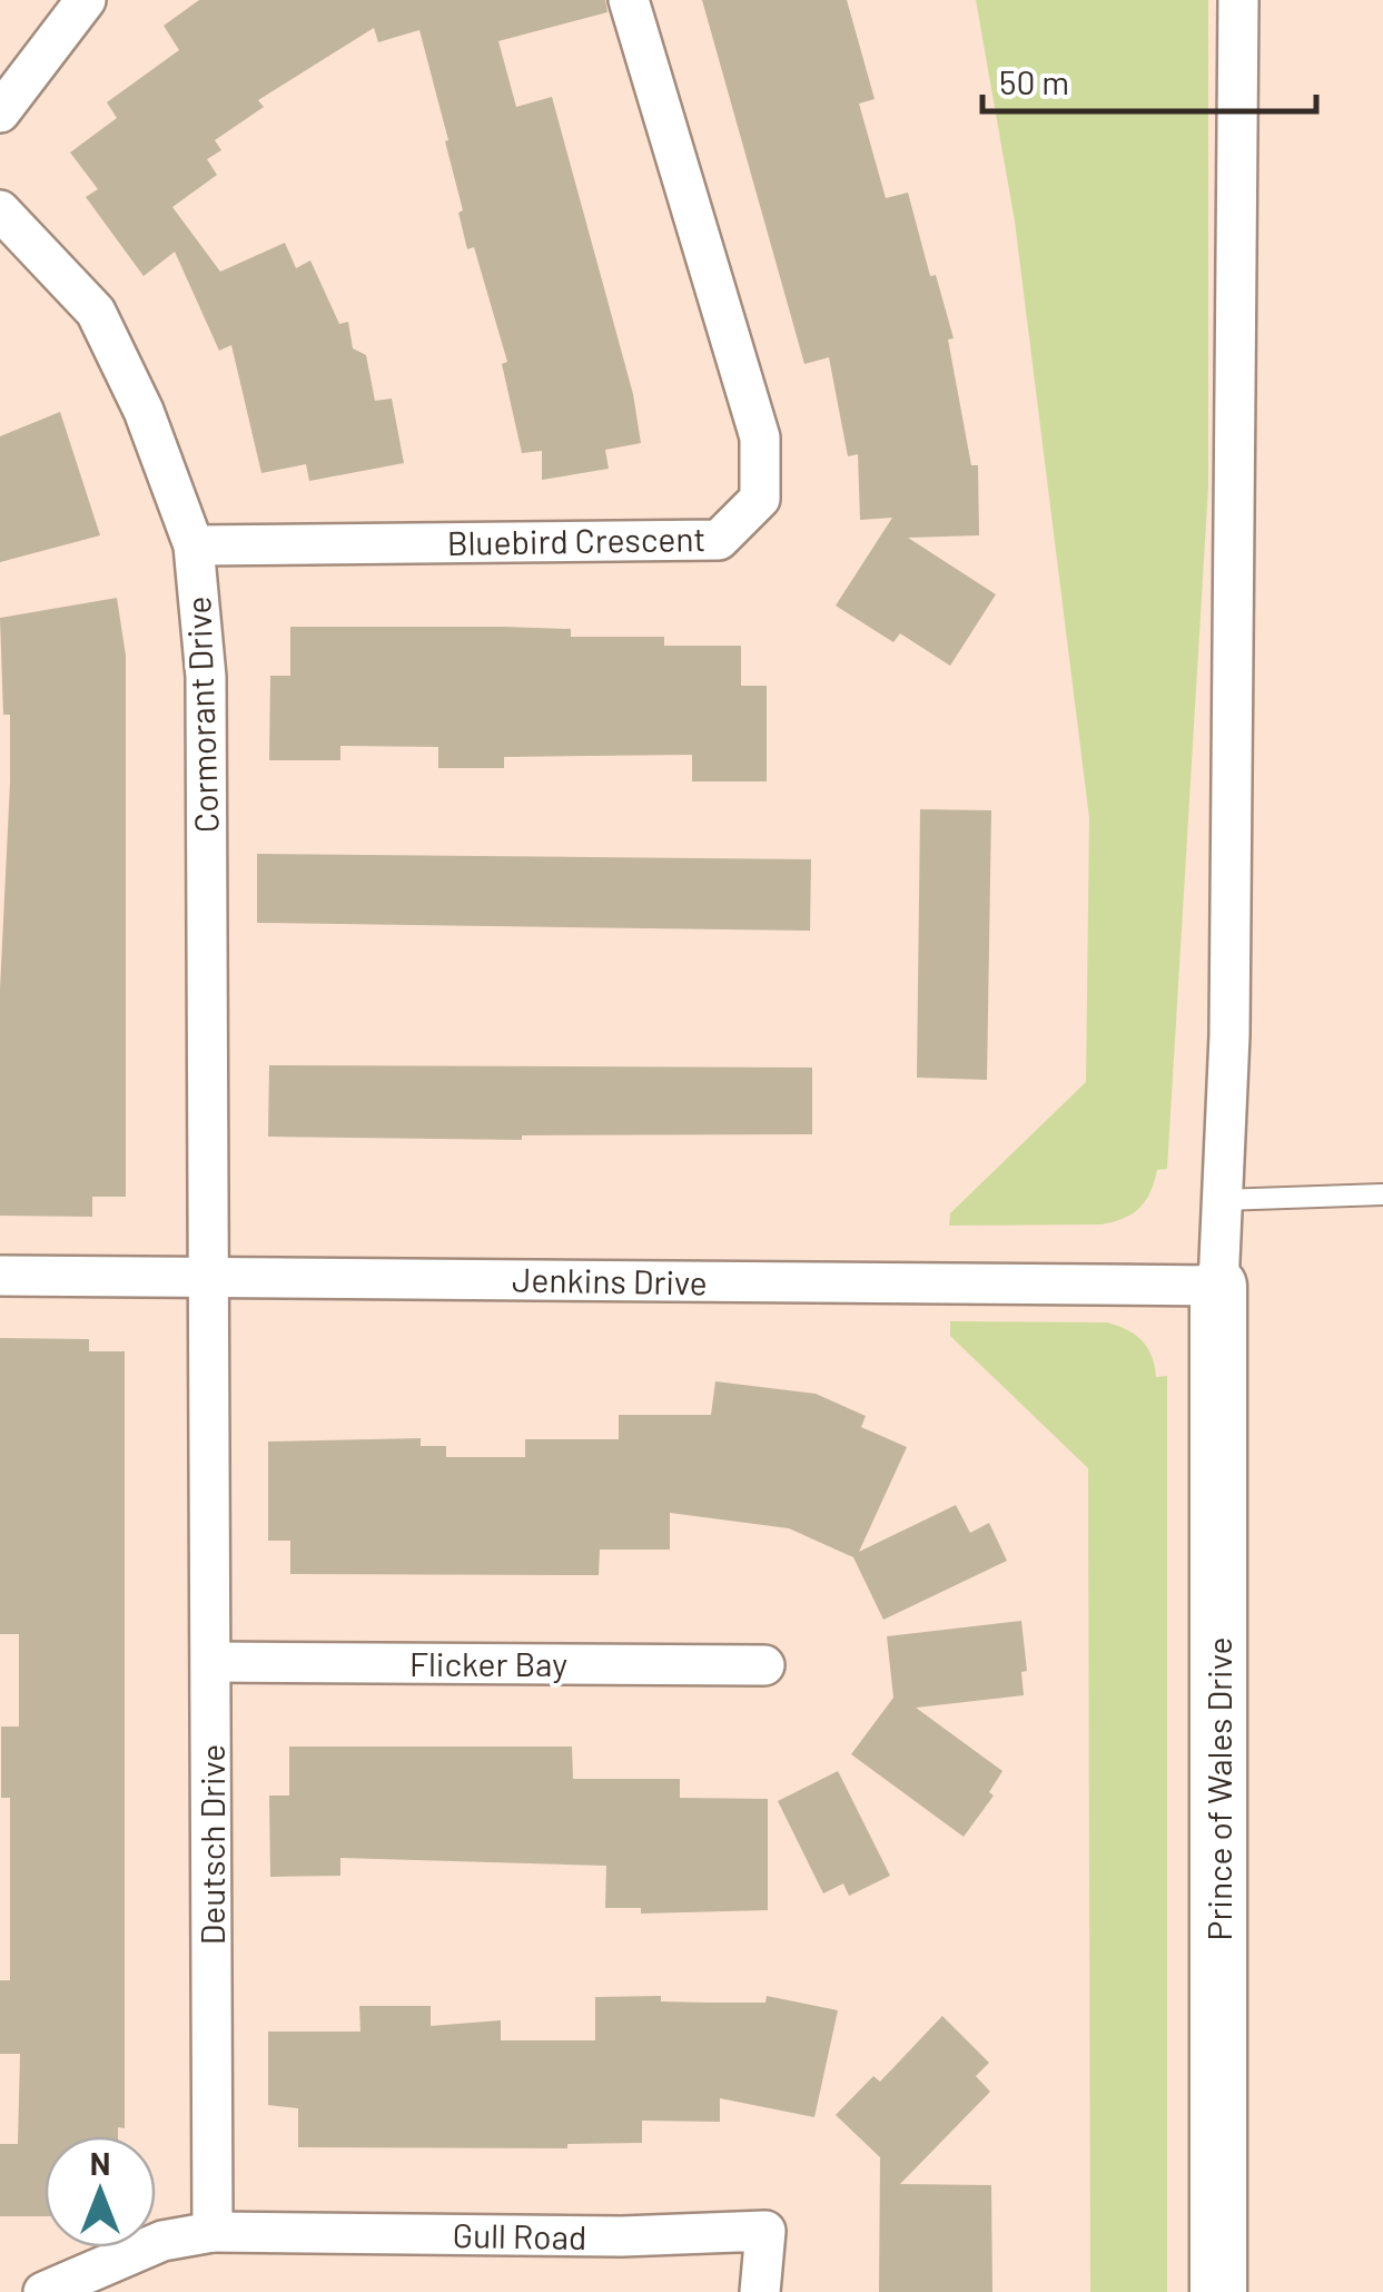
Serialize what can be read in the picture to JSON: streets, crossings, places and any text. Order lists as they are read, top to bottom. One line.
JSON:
{"streets":{"main road":["Prince of Wales Drive"],"street":["Bluebird Crescent","Cormorant Drive","Jenkins Drive","Flicker Bay","Deutsch Drive","Gull Road"]},"crossings":[["Bluebird Crescent","Cormorant Drive"],["Cormorant Drive","Jenkins Drive"],["Cormorant Drive","Deutsch Drive"],["Jenkins Drive","Prince of Wales Drive"],["Jenkins Drive","Deutsch Drive"],["Flicker Bay","Deutsch Drive"],["Deutsch Drive","Gull Road"]],"scale_bar":"50 m","north":"top"}
